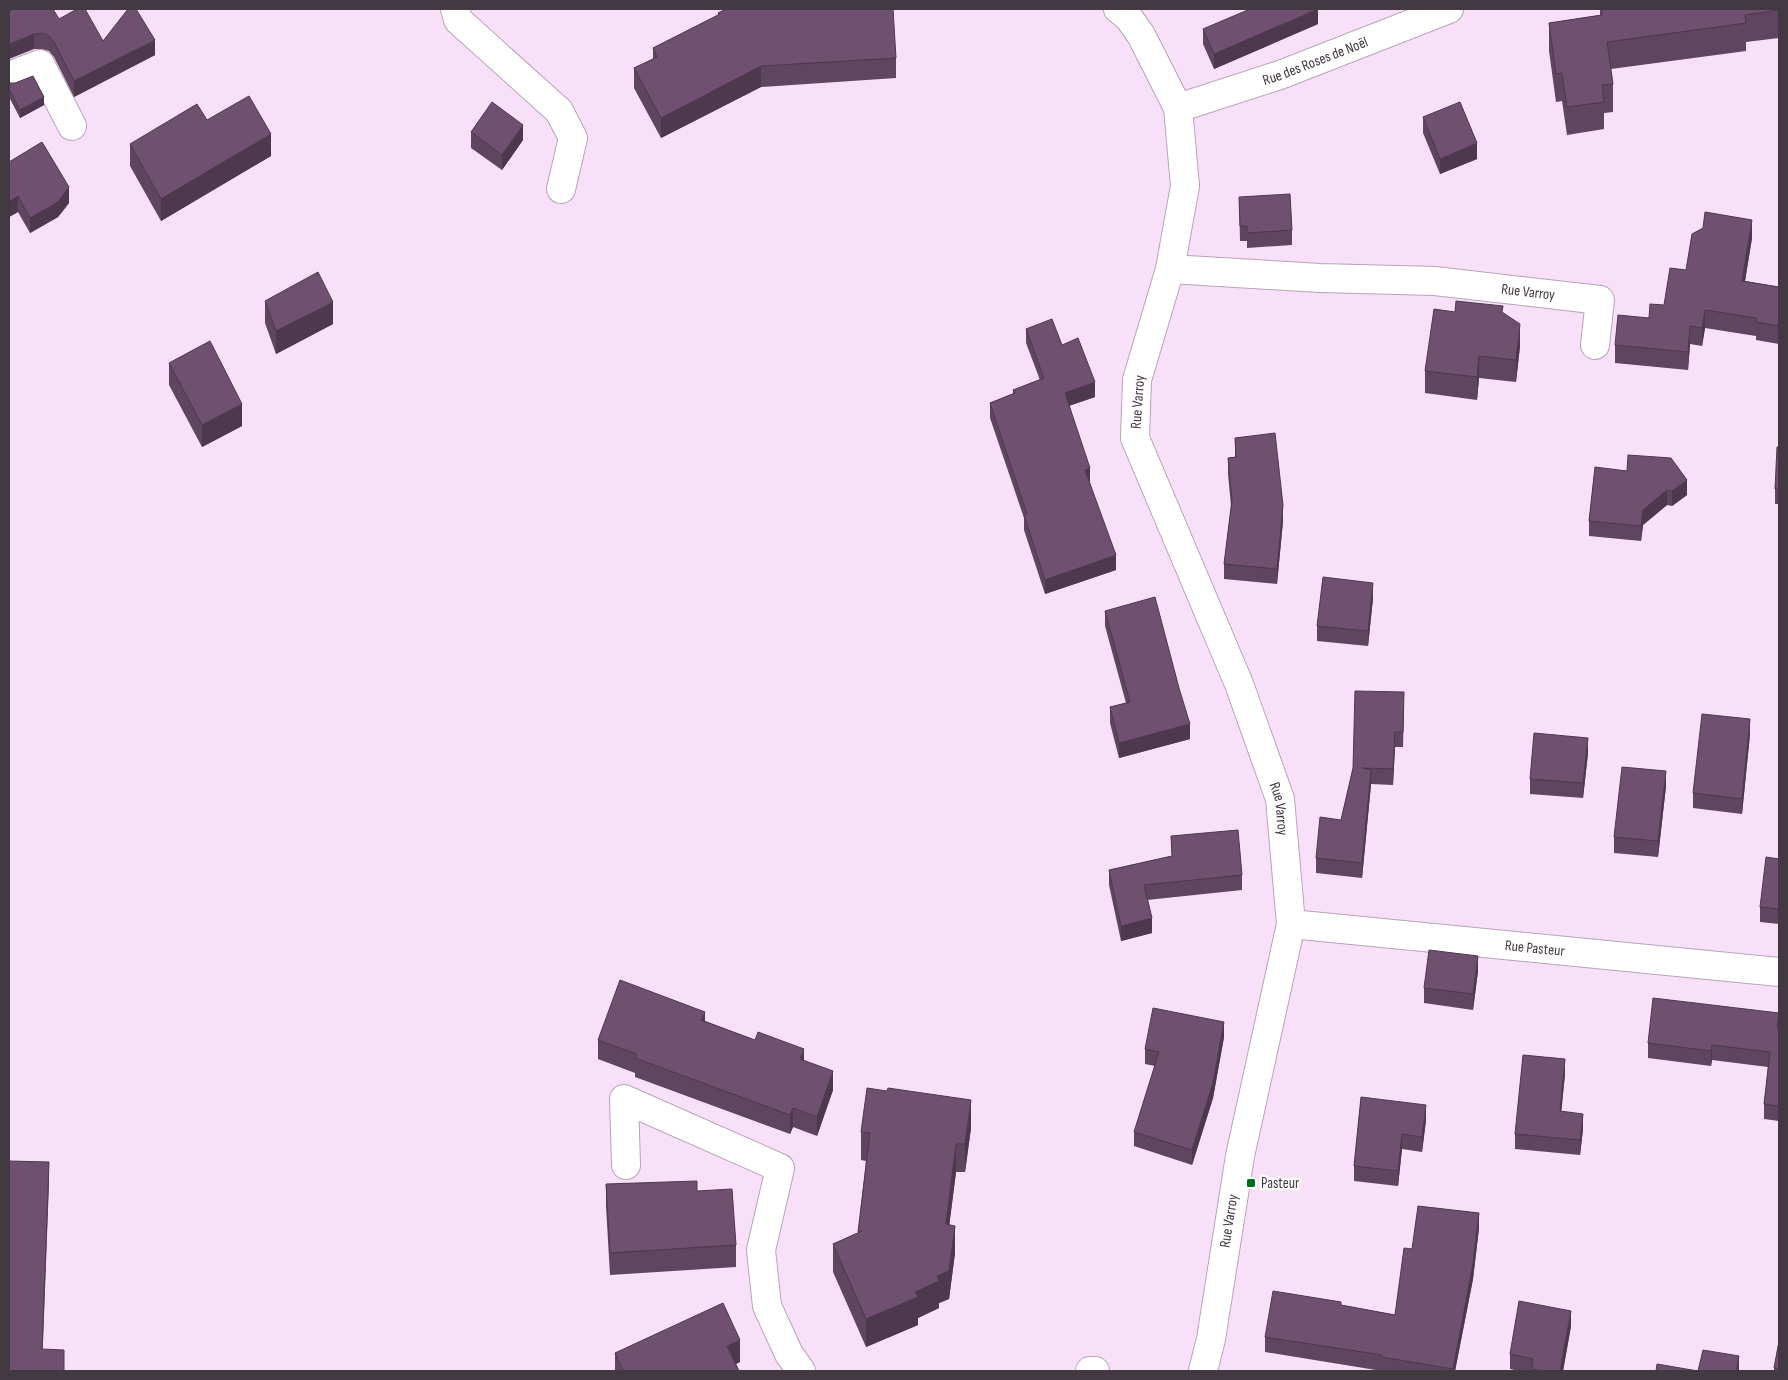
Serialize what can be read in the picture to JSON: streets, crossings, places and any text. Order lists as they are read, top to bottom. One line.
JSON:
{"streets":{"street":["Rue des Roses de Noël","Rue Varroy","Rue Pasteur"]},"crossings":[["Rue des Roses de Noël","Rue Varroy"],["Rue Varroy","Rue Pasteur"]],"places":{"transit":["Pasteur"]}}
